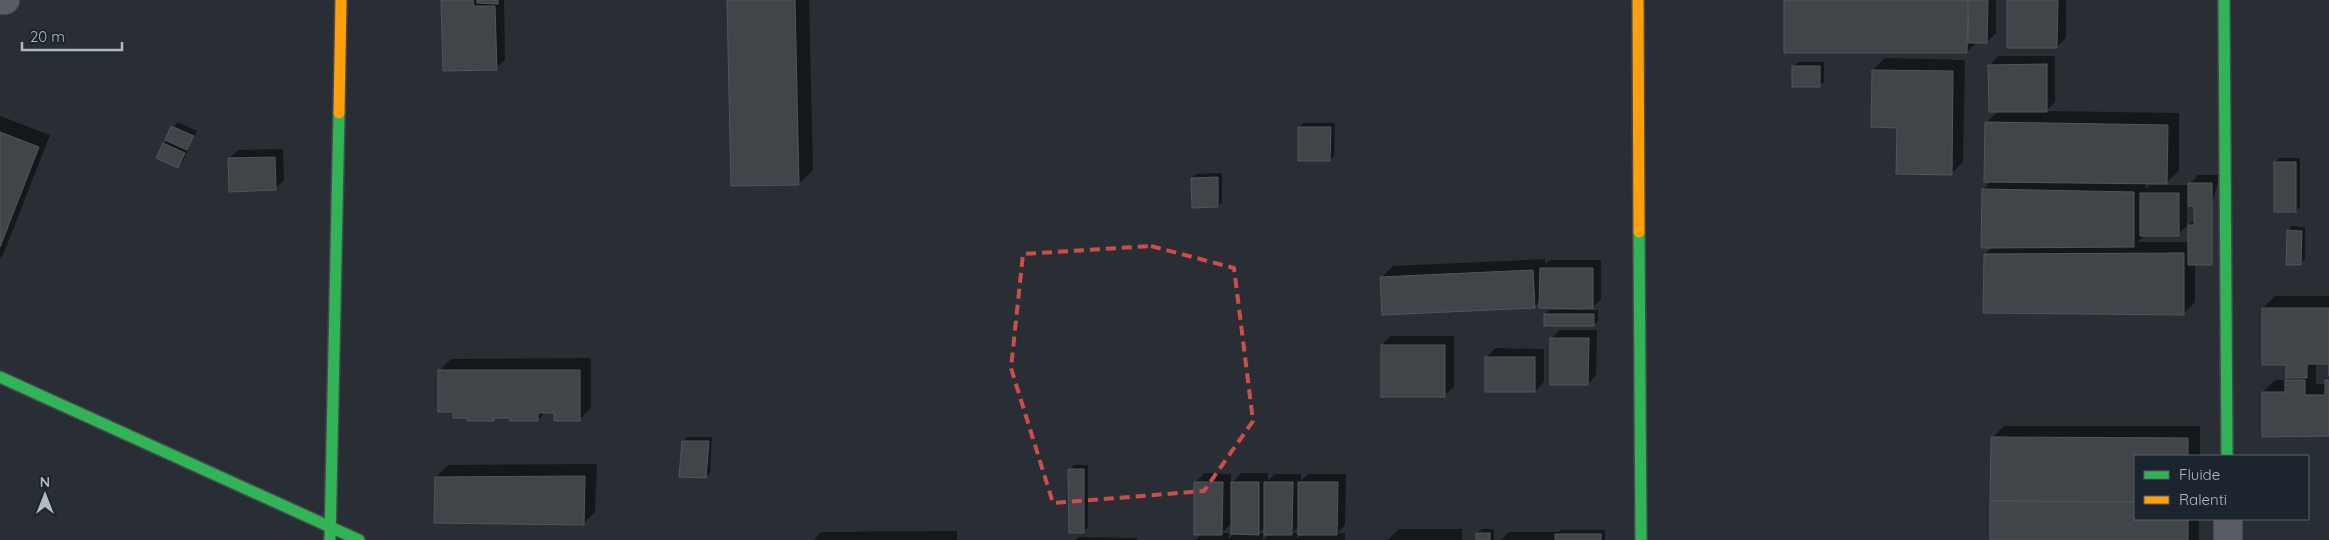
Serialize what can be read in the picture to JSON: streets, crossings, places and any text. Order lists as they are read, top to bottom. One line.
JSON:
{"legend":["Fluide","Ralenti"],"scale_bar":"20 m","north":"top"}
